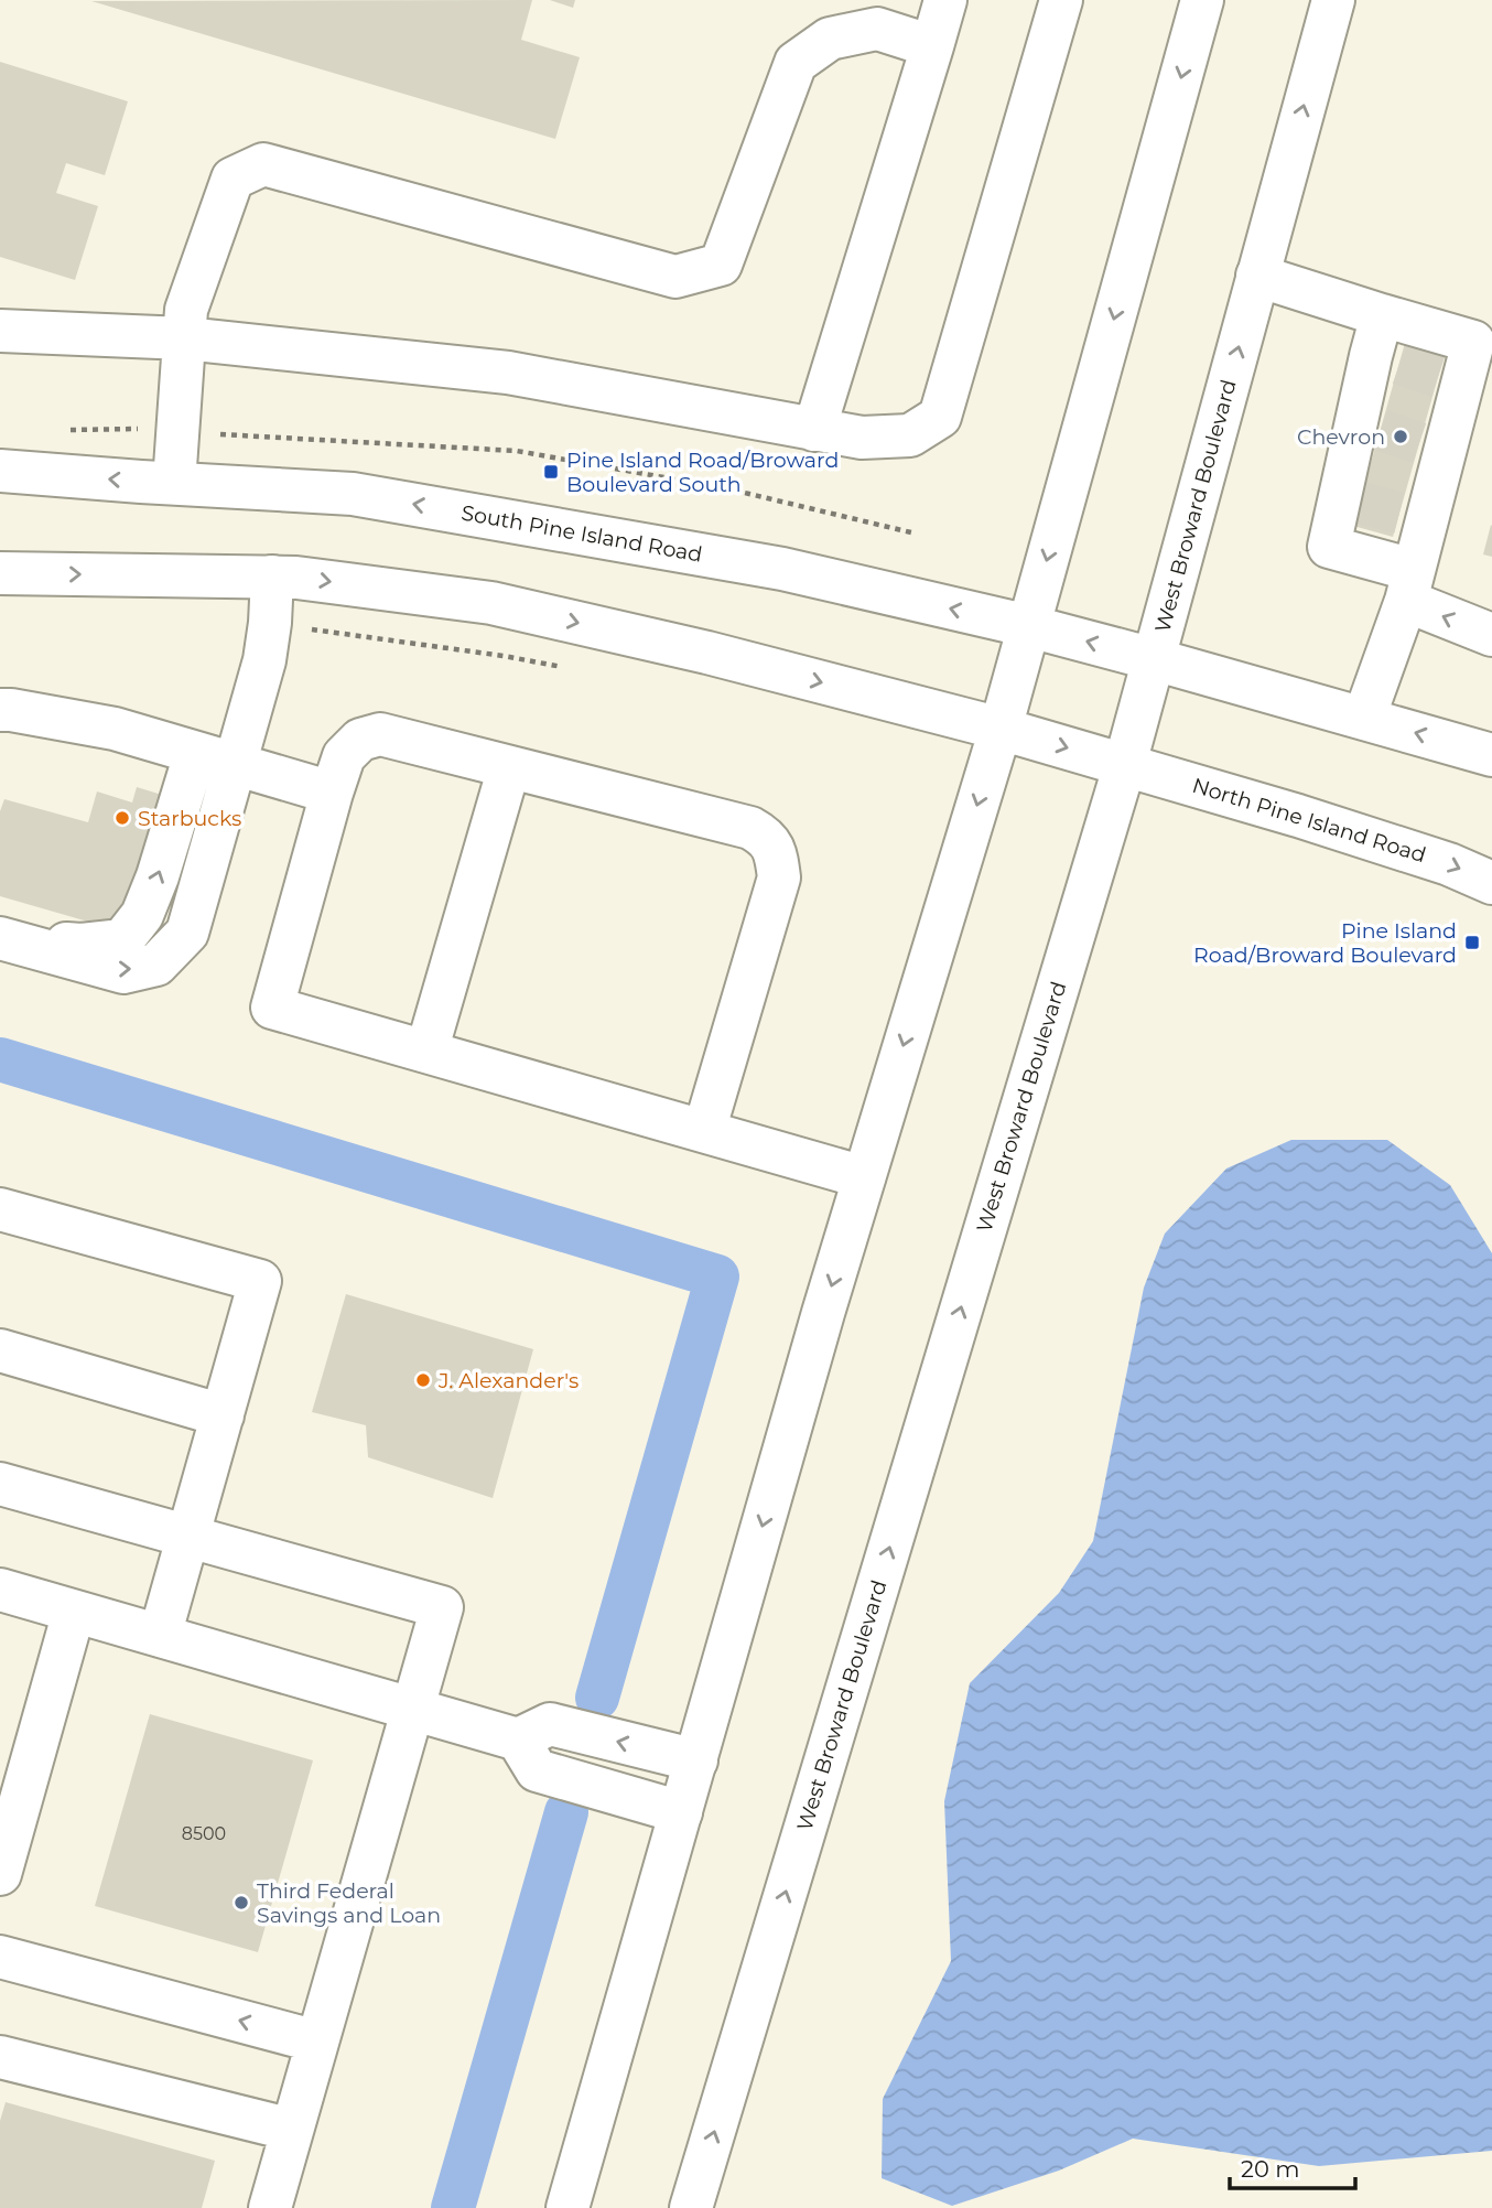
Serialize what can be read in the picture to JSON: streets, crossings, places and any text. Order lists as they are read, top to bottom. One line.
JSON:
{"streets":{"main road":["West Broward Boulevard","South Pine Island Road","North Pine Island Road"]},"crossings":[["West Broward Boulevard","South Pine Island Road"],["West Broward Boulevard","North Pine Island Road"]],"places":{"other":["Chevron","Starbucks","J. Alexander's","Third Federal Savings and Loan"],"transit":["Pine Island Road/Broward Boulevard South","Pine Island Road/Broward Boulevard"]},"house_numbers":["8500"],"scale_bar":"20 m"}
